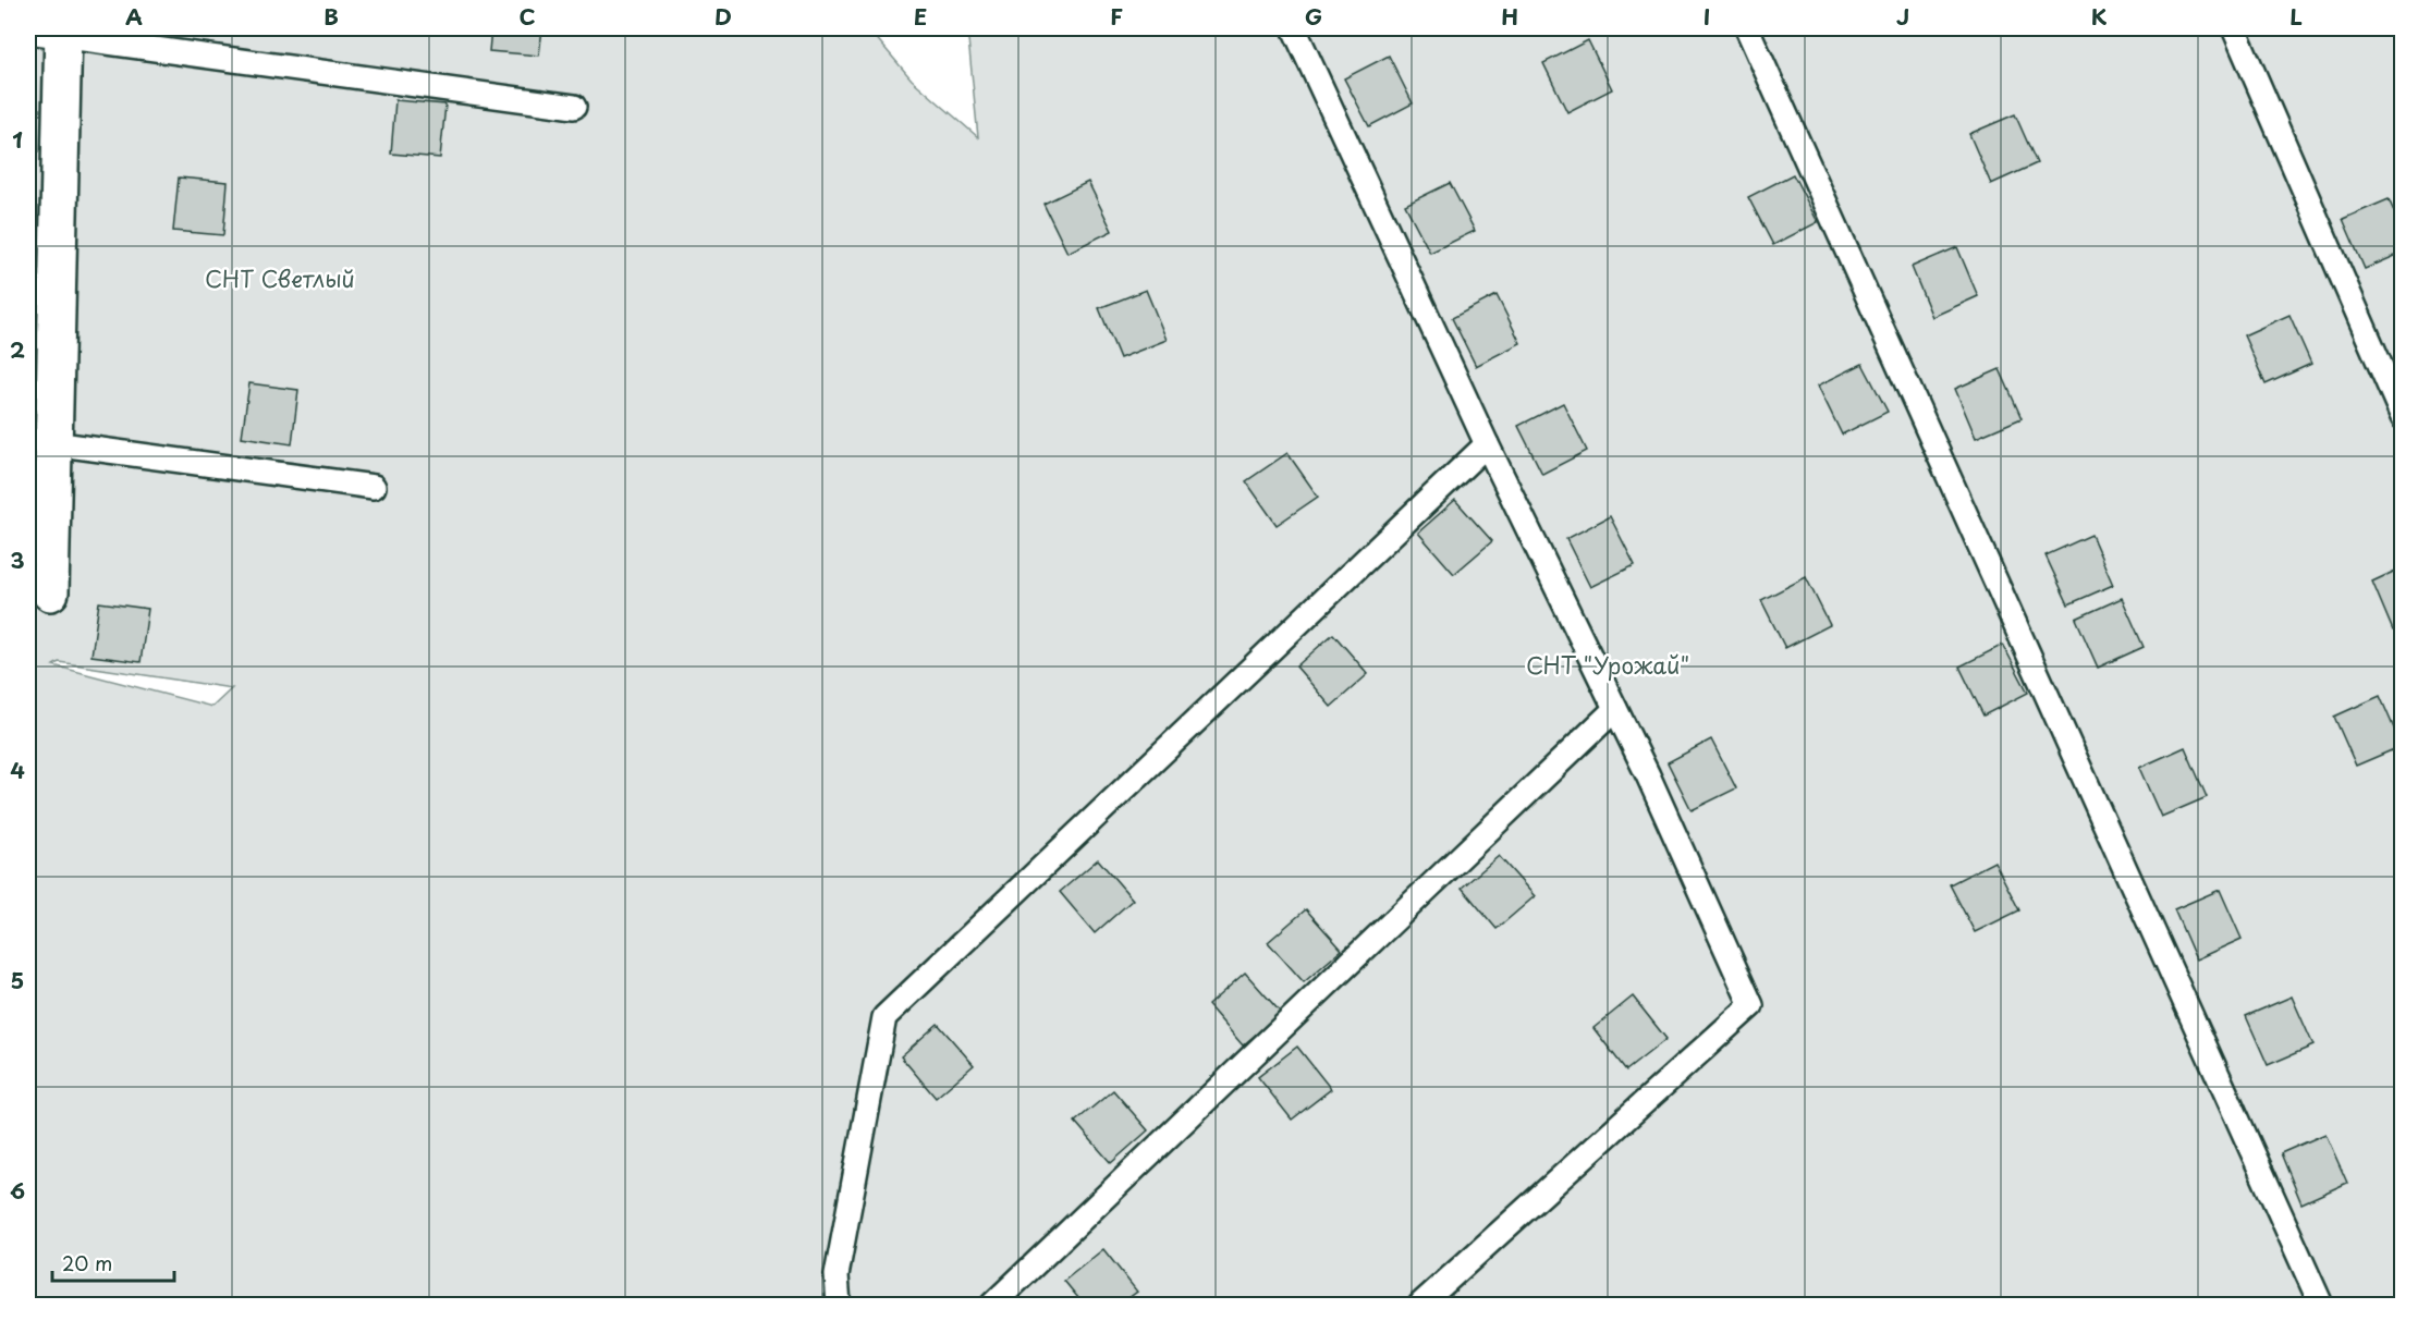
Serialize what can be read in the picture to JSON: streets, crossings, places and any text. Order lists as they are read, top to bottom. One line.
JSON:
{"parks":["СНТ Светлый","СНТ \"Урожай\""],"scale_bar":"20 m","grid":{"columns":["A","B","C","D","E","F","G","H","I","J","K","L"],"rows":["1","2","3","4","5","6"]}}
